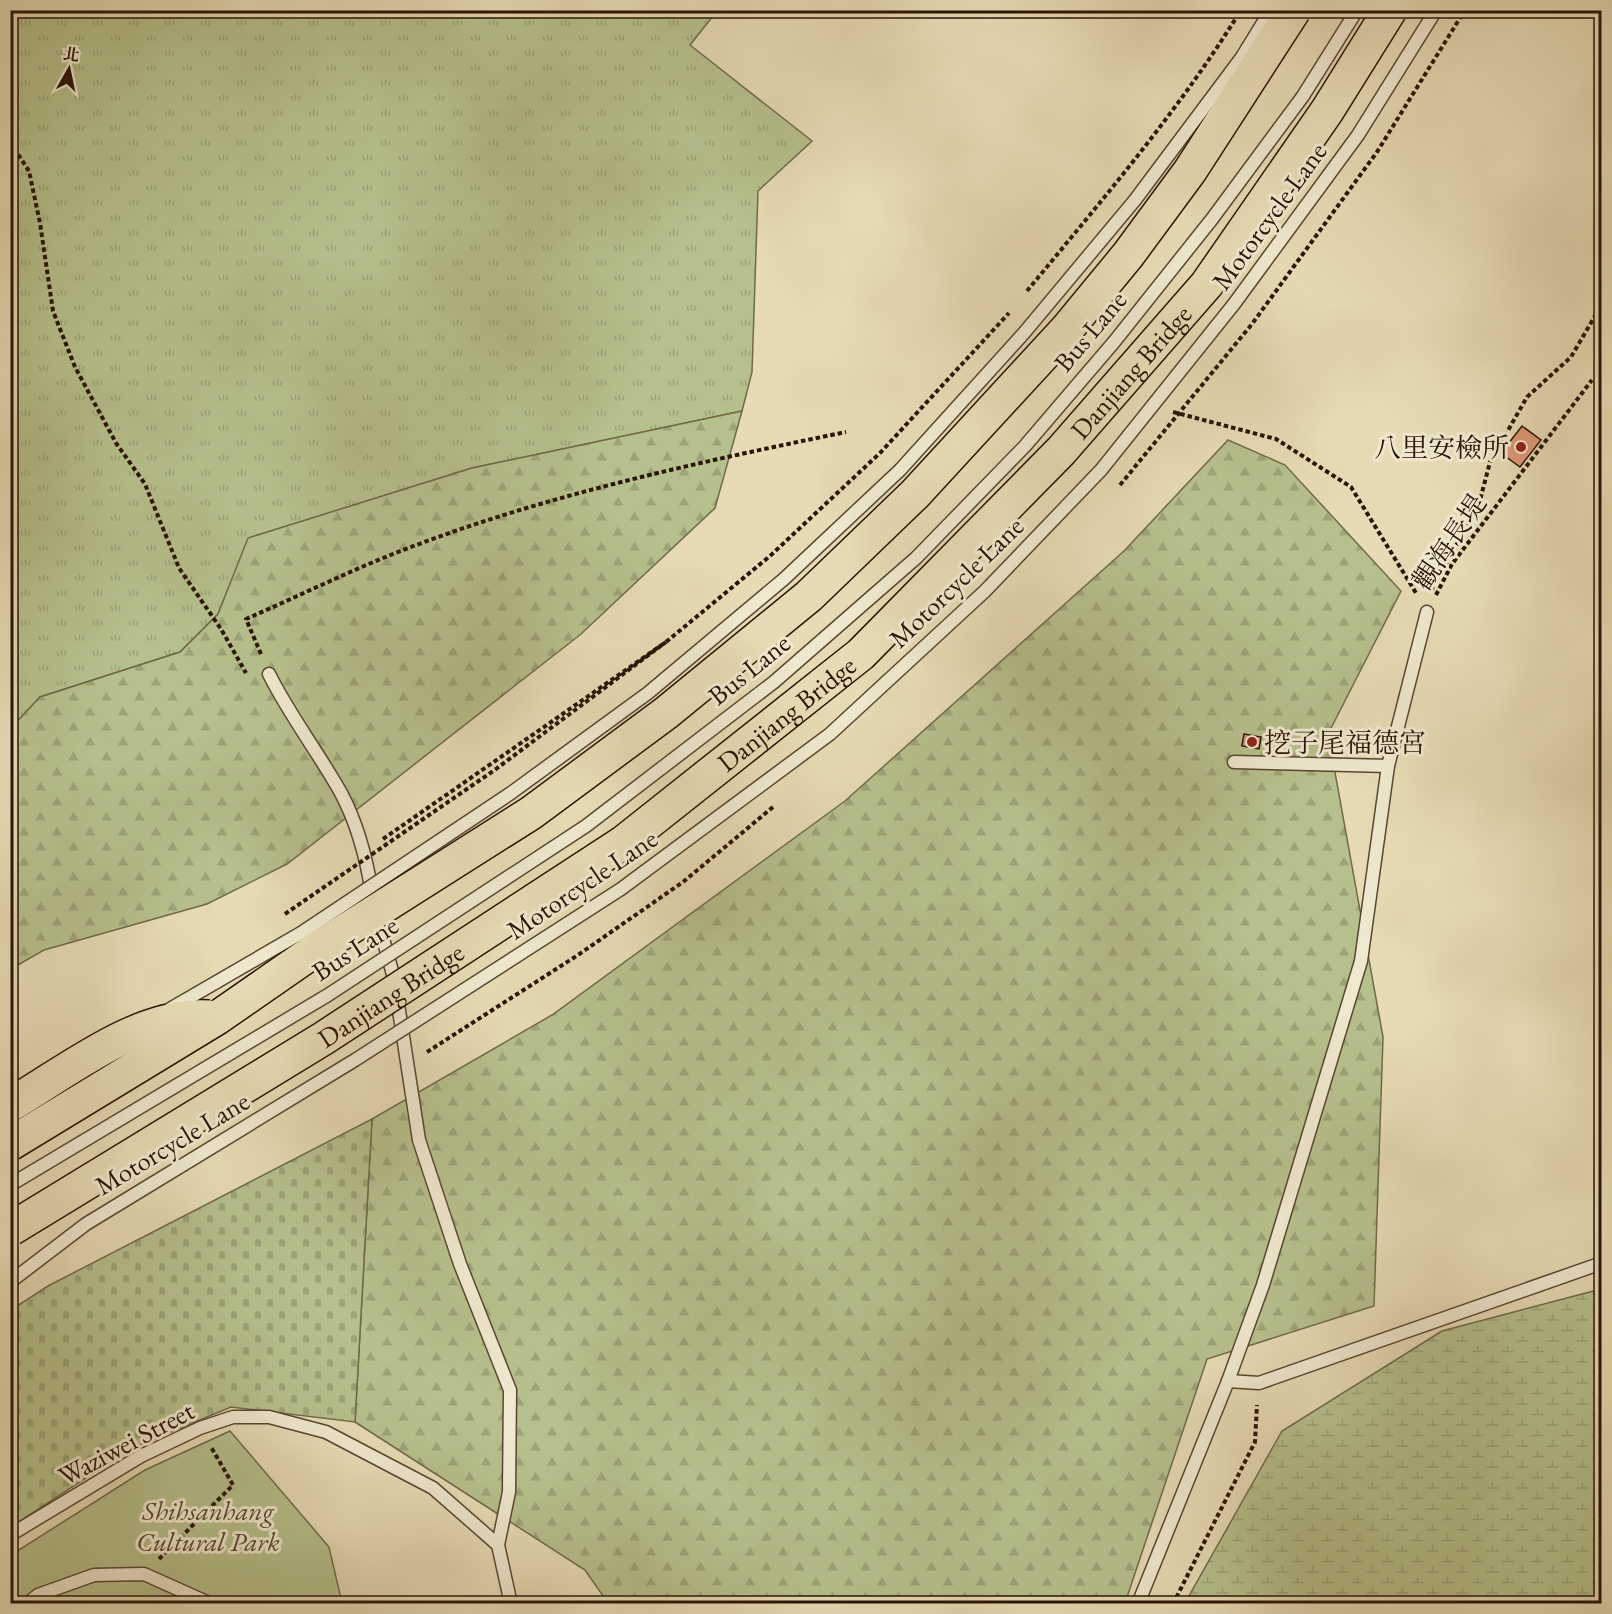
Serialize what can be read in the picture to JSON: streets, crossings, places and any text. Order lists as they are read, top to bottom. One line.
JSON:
{"streets":{"highway":["Danjiang Bridge"],"lane":["Motorcycle Lane","Bus Lane","Waziwei Street"],"path":["觀海長堤"]},"parks":["Shihsanhang Cultural Park"],"places":["八里安檢所","挖子尾福德宮"],"north":"top"}
